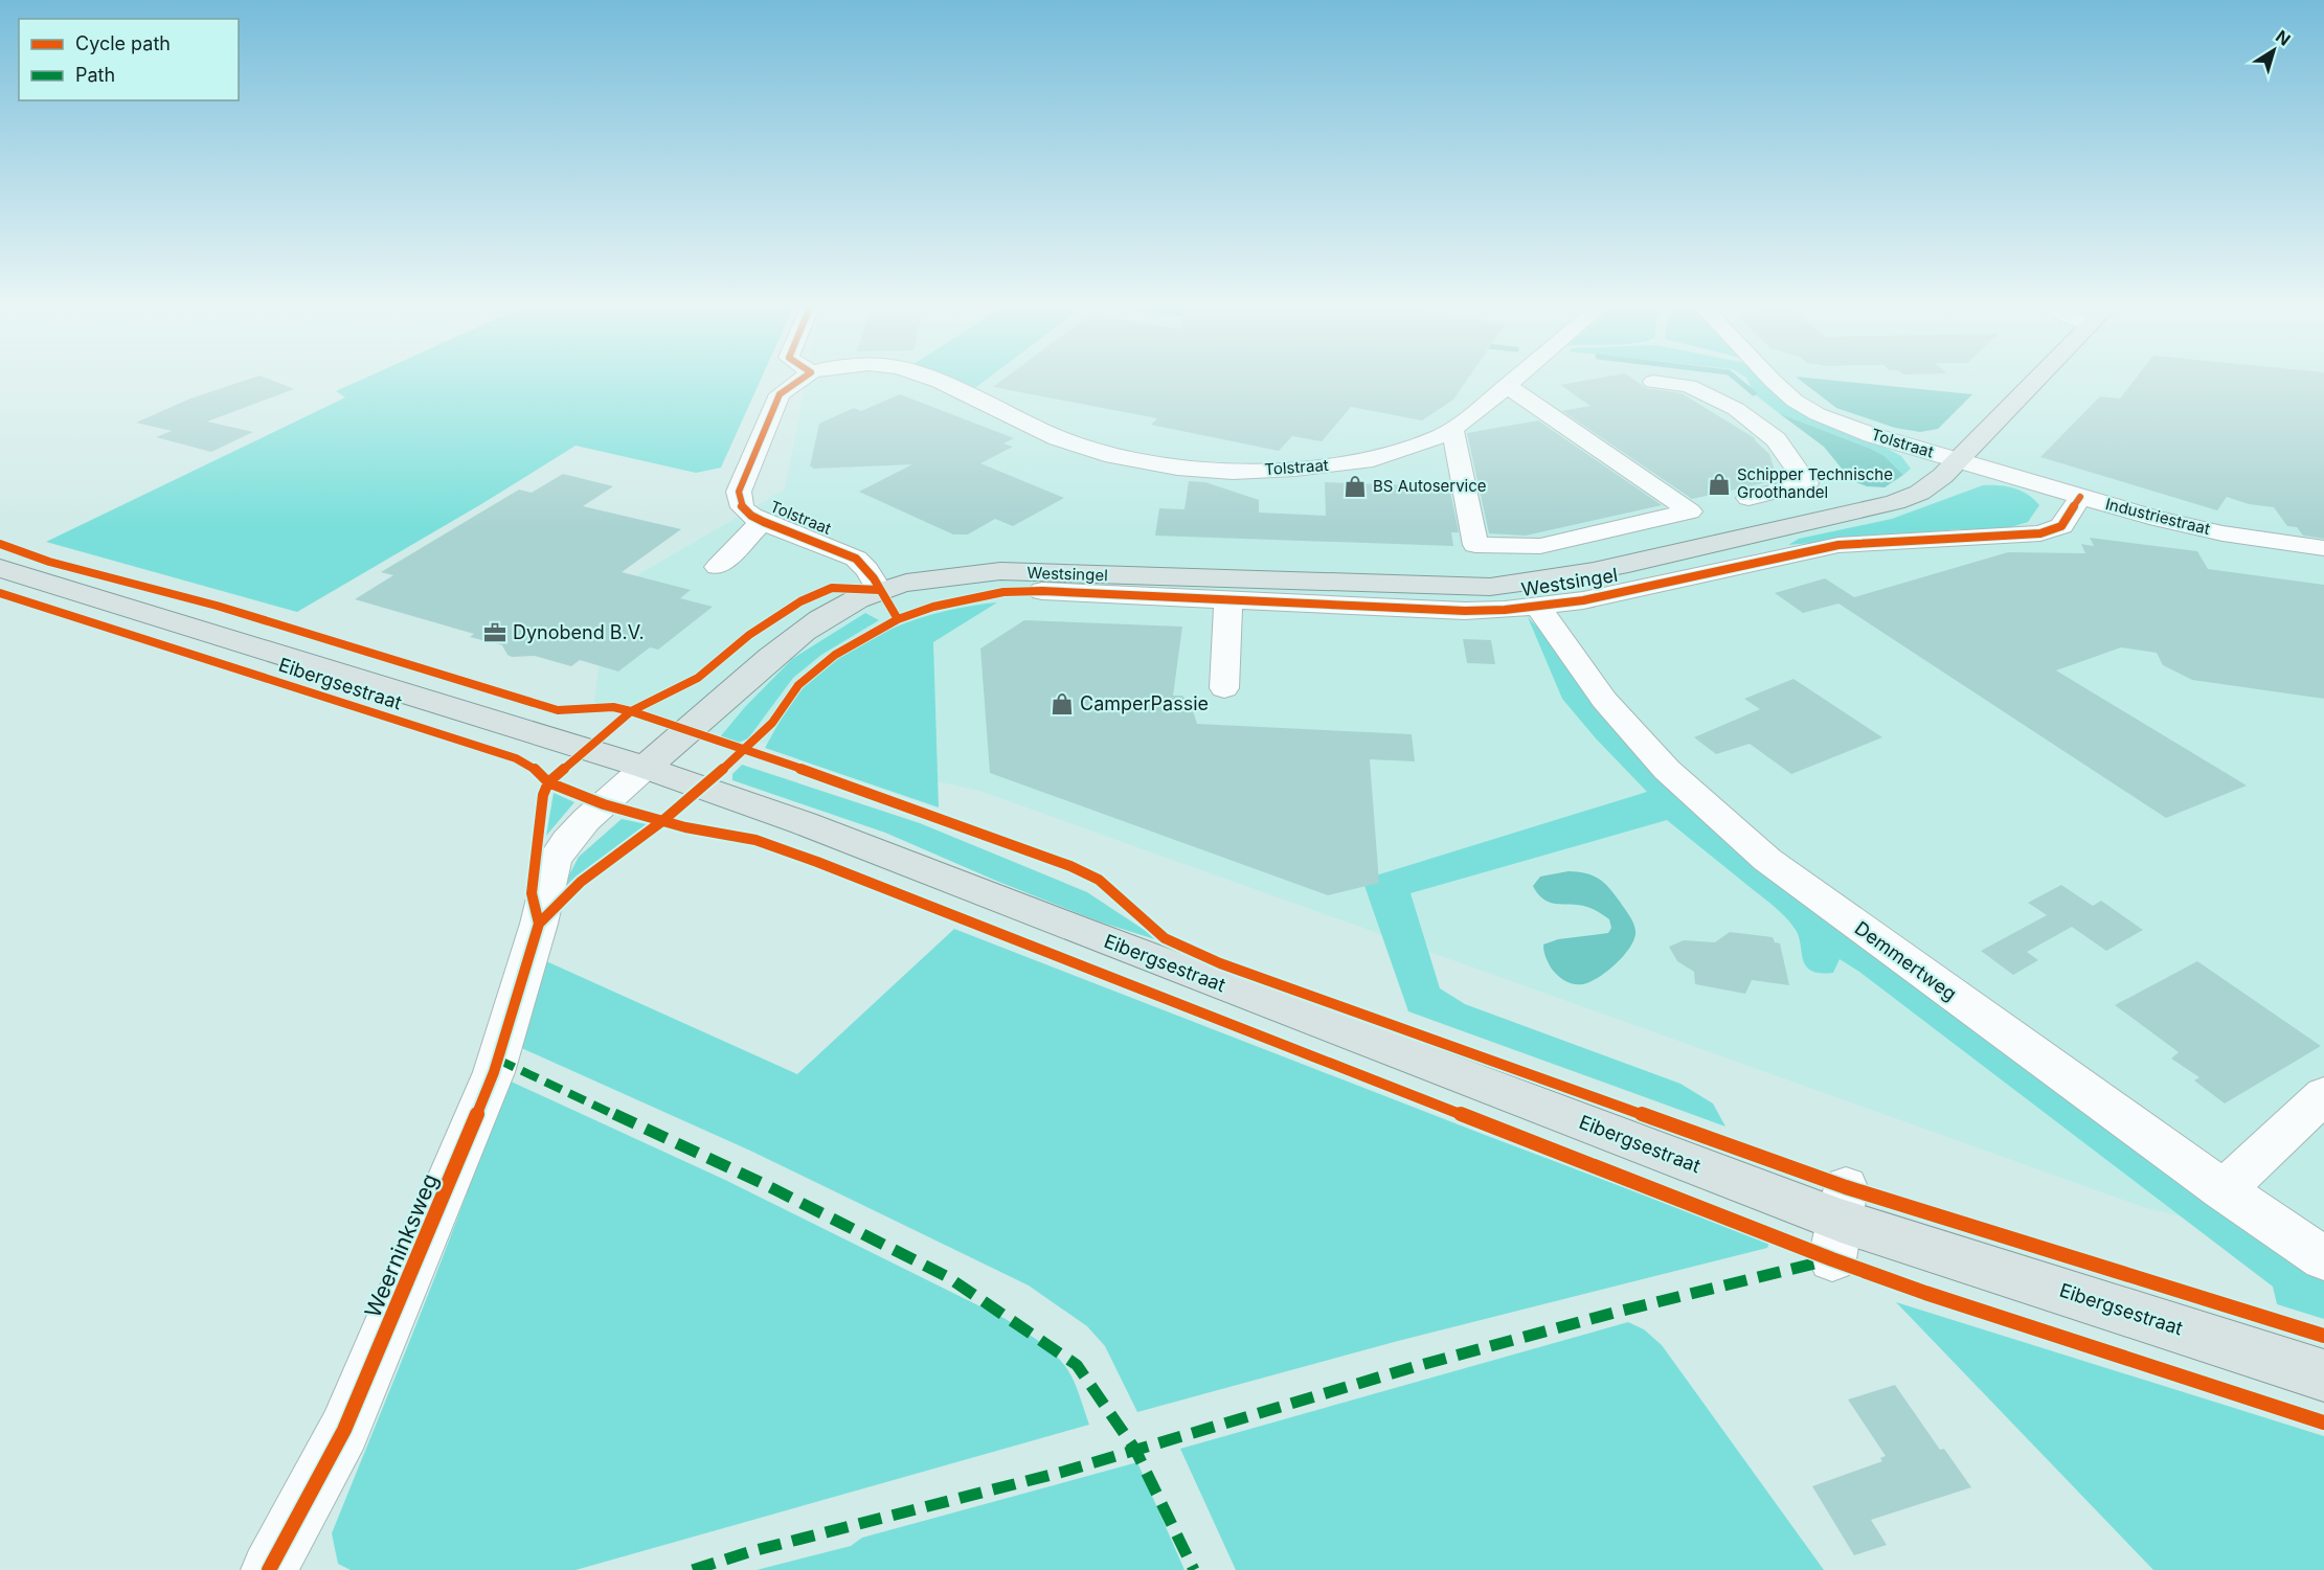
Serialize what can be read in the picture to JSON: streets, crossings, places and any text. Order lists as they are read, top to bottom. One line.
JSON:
{"streets":{"main road":["Westsingel","Eibergsestraat"],"street":["Tolstraat","Industriestraat","Demmertweg","Weerninksweg"]},"crossings":[["Tolstraat","Industriestraat"],["Tolstraat","Westsingel"],["Industriestraat","Westsingel"],["Westsingel","Eibergsestraat"],["Westsingel","Demmertweg"],["Westsingel","Weerninksweg"],["Eibergsestraat","Weerninksweg"]],"places":{"shop":["Schipper Technische Groothandel","BS Autoservice","CamperPassie"],"office":["Dynobend B.V."]},"legend":["Cycle path","Path"],"north":"top right"}
